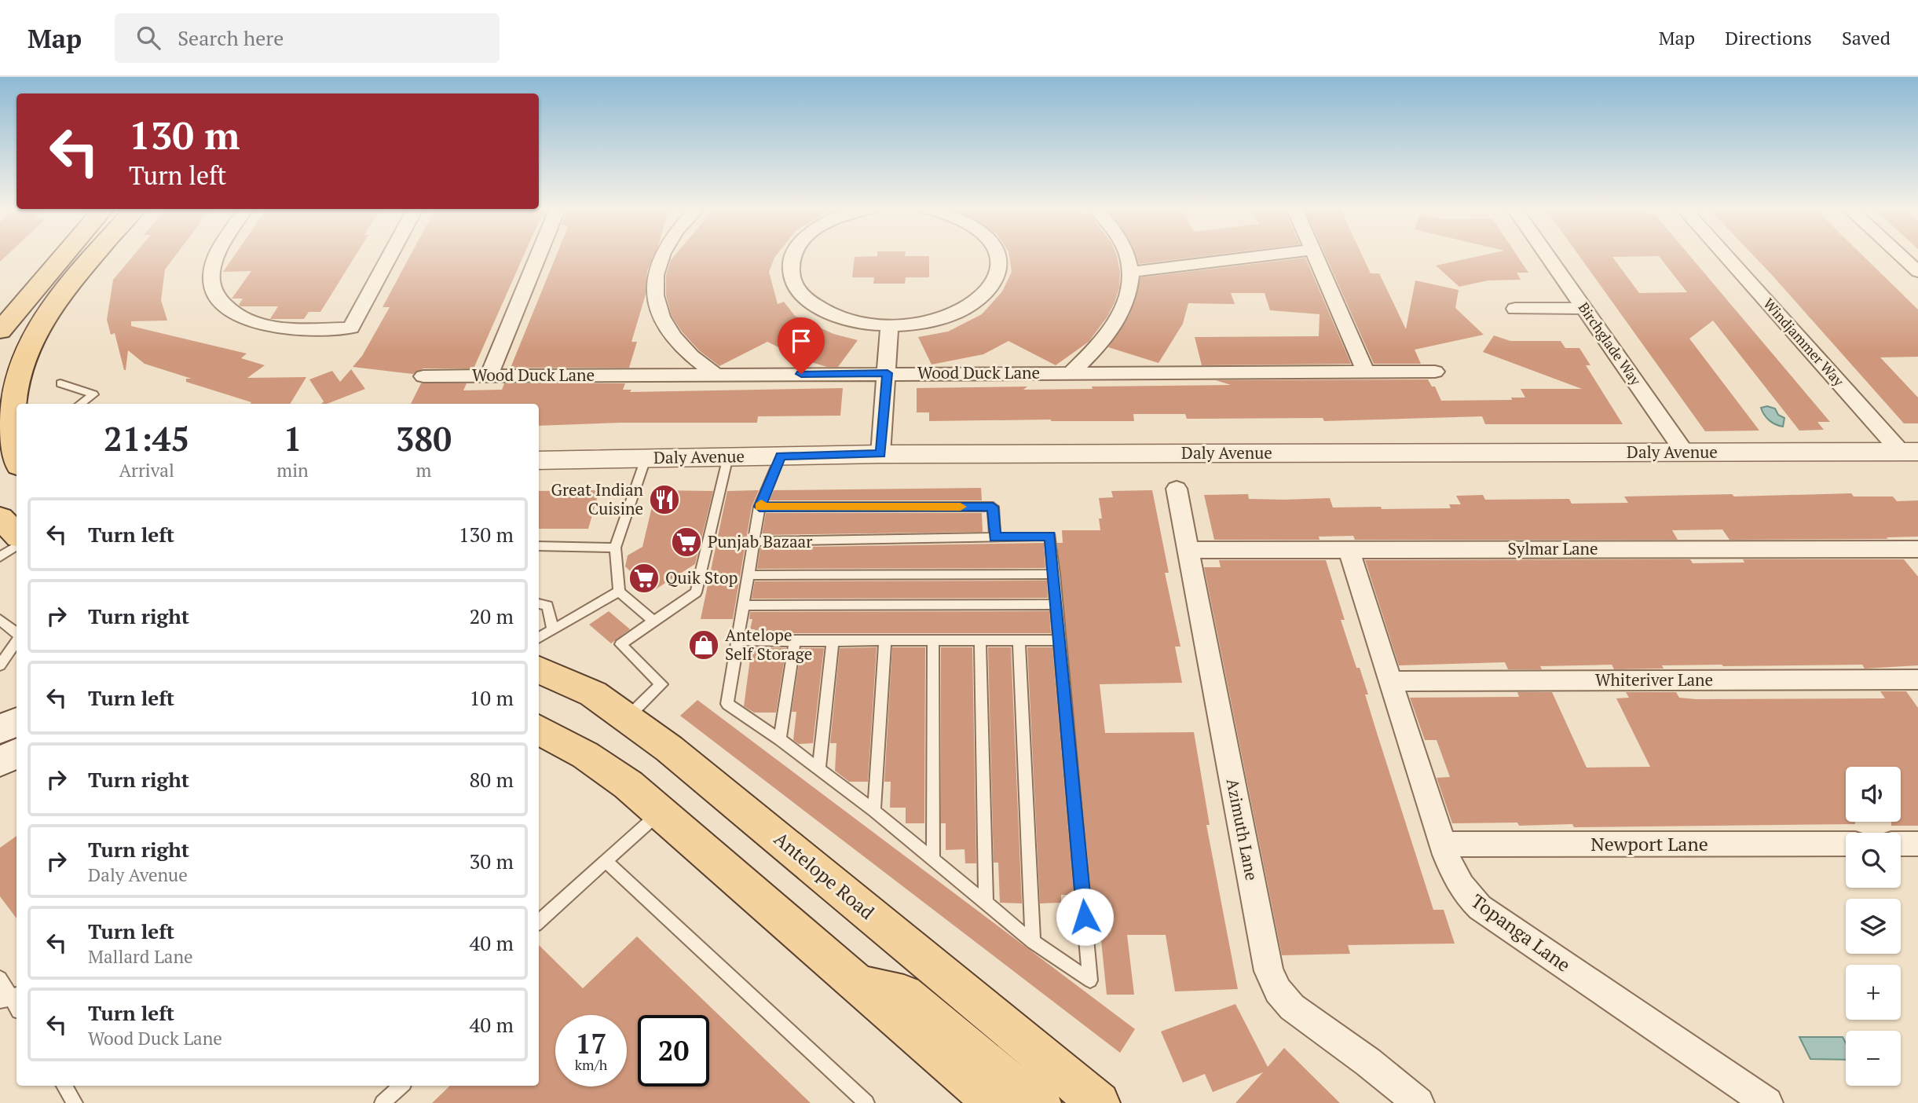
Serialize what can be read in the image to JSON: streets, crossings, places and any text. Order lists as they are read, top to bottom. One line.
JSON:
{"streets":{"main road":["Antelope Road"],"street":["Windjammer Way","Birchglade Way","Wood Duck Lane","Daly Avenue","Sylmar Lane","Whiteriver Lane","Azimuth Lane","Newport Lane","Topanga Lane"]},"crossings":[["Windjammer Way","Daly Avenue"],["Birchglade Way","Daly Avenue"],["Sylmar Lane","Azimuth Lane"],["Sylmar Lane","Topanga Lane"],["Whiteriver Lane","Topanga Lane"],["Newport Lane","Topanga Lane"]],"places":{"restaurant":["Great Indian Cuisine"],"supermarket":["Punjab Bazaar","Quik Stop"],"shop":["Antelope Self Storage"]},"page":{"header":"Map","search":"Search here","nav":["Map","Directions","Saved"],"turn":["130 m","Turn left"],"eta":["21:45","Arrival","1","min","380","m"],"list":[{"name":"Turn left","value":"130 m"},{"name":"Turn right","value":"20 m"},{"name":"Turn left","value":"10 m"},{"name":"Turn right","value":"80 m"},{"name":"Turn right","note":"Daly Avenue","value":"30 m"},{"name":"Turn left","note":"Mallard Lane","value":"40 m"},{"name":"Turn left","note":"Wood Duck Lane","value":"40 m"}],"map_buttons":["+","−"],"speed":"17 km/h","limit":"20"}}
